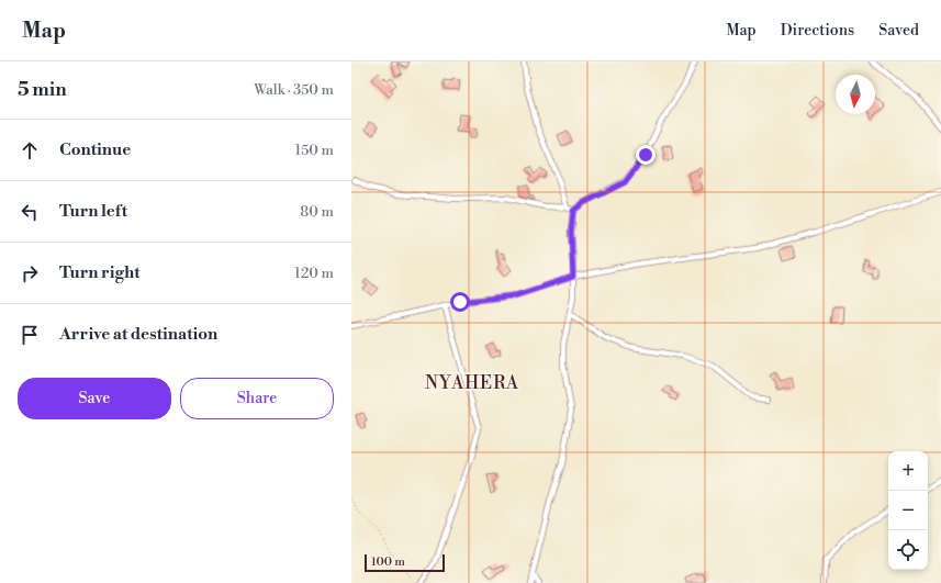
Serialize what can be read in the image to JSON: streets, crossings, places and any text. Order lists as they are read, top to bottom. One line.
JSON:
{"districts":["NYAHERA"],"scale_bar":"100 m","north":"bottom","page":{"header":"Map","nav":["Map","Directions","Saved"],"heading":["5 min","Walk · 350 m"],"list":[["Continue","150 m"],["Turn left","80 m"],["Turn right","120 m"],"Arrive at destination"],"buttons":["Save","Share"],"map_buttons":["+","−"],"scale":"100 m"}}
